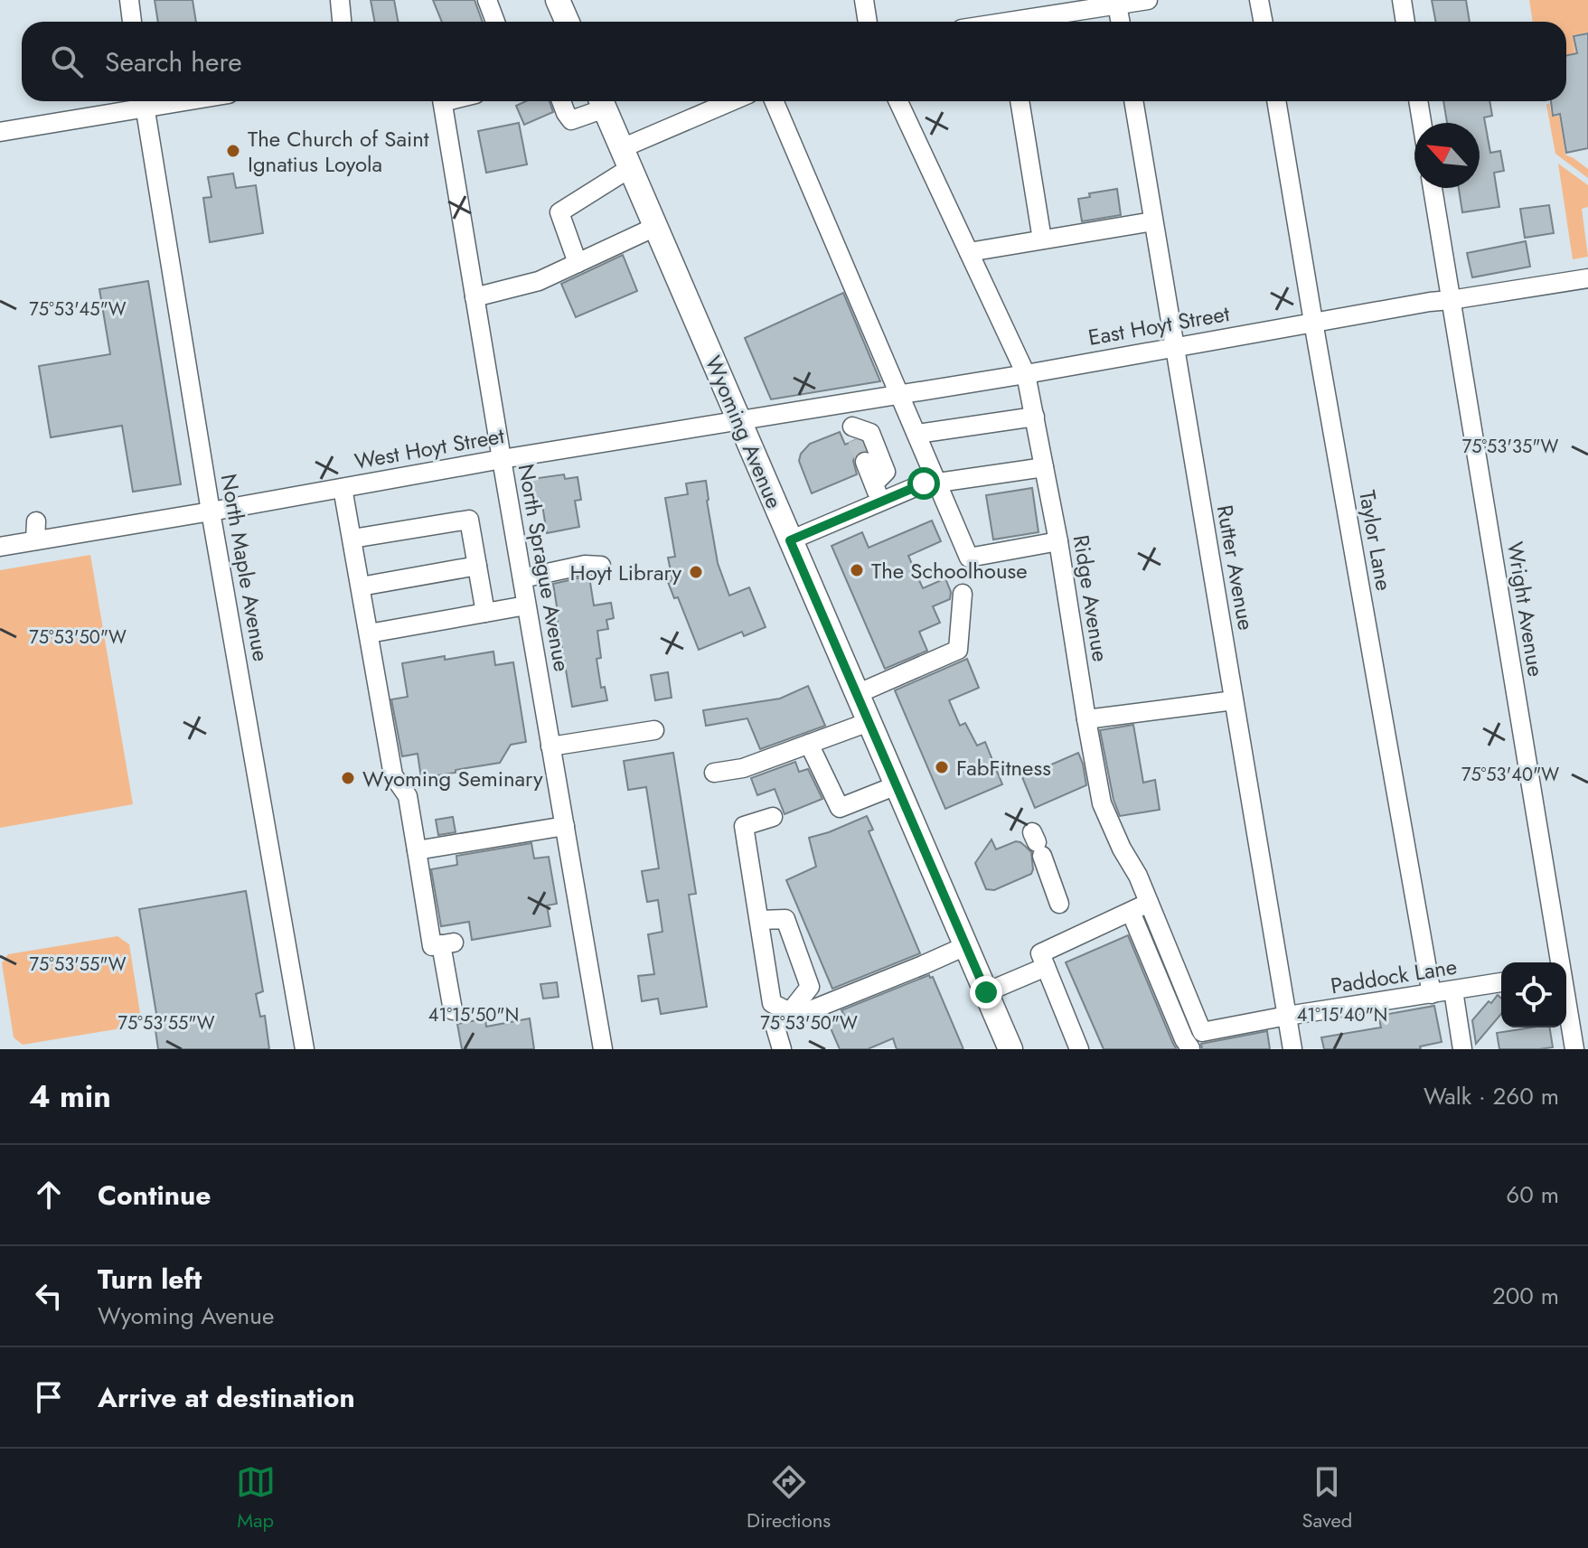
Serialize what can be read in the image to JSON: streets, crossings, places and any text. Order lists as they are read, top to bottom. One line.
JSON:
{"streets":{"main road":["Wyoming Avenue"],"street":["East Hoyt Street","West Hoyt Street","Taylor Lane","North Maple Avenue","North Sprague Avenue","Rutter Avenue","Ridge Avenue","Wright Avenue","Paddock Lane"]},"crossings":[["East Hoyt Street","Wyoming Avenue"],["East Hoyt Street","West Hoyt Street"],["East Hoyt Street","Taylor Lane"],["East Hoyt Street","Rutter Avenue"],["East Hoyt Street","Ridge Avenue"],["East Hoyt Street","Wright Avenue"],["Wyoming Avenue","West Hoyt Street"],["West Hoyt Street","North Maple Avenue"],["West Hoyt Street","North Sprague Avenue"],["Taylor Lane","Paddock Lane"],["Rutter Avenue","Ridge Avenue"],["Rutter Avenue","Paddock Lane"],["Ridge Avenue","Paddock Lane"]],"places":["The Church of Saint Ignatius Loyola","The Schoolhouse","Hoyt Library","FabFitness","Wyoming Seminary"],"north":"top left","page":{"search":"Search here","heading":["4 min","Walk · 260 m"],"list":[["Continue","60 m"],["Turn left","Wyoming Avenue","200 m"],"Arrive at destination"],"nav":["Map","Directions","Saved"]},"coordinates":["75°53'45\"W","75°53'35\"W","75°53'50\"W","75°53'40\"W","75°53'55\"W","41°15'50\"N","41°15'40\"N"]}
